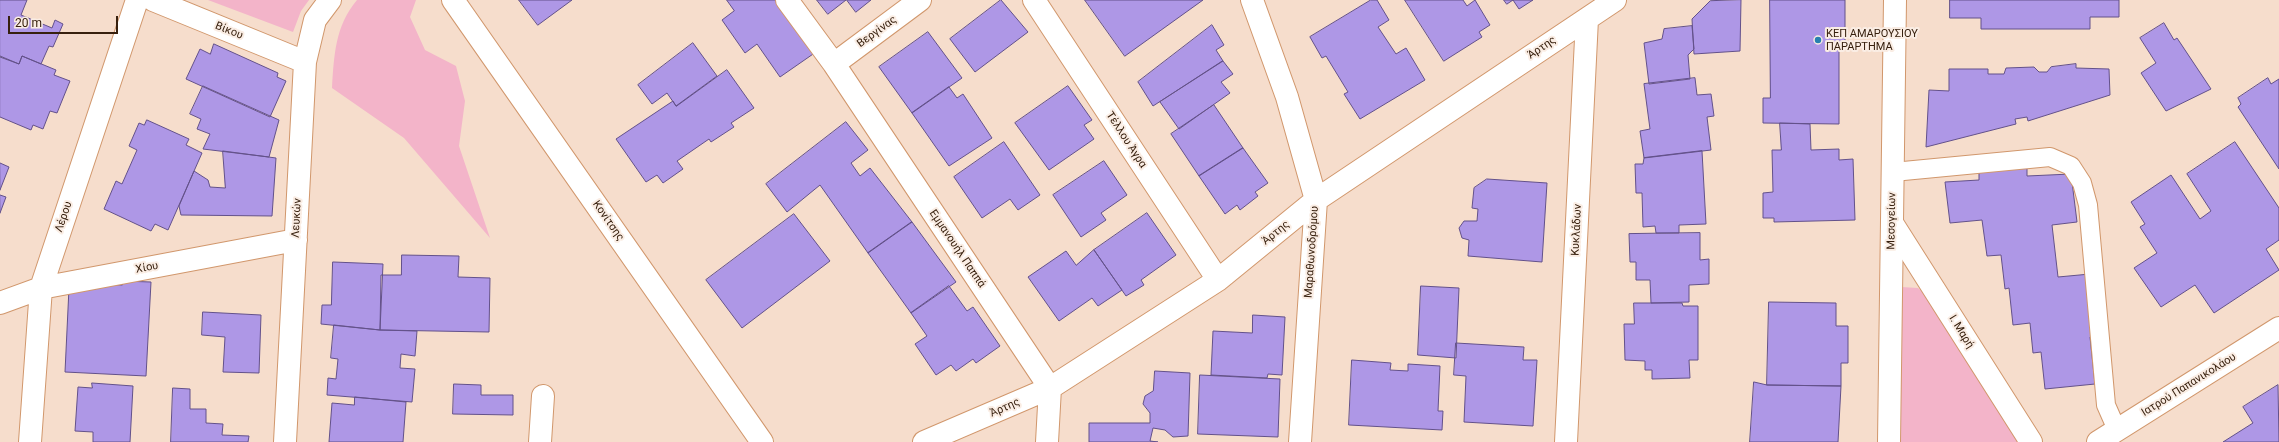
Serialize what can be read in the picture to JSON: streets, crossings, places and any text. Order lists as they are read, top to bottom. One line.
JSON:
{"streets":{"street":["Βίκου","Βεργίνας","Άρτης","Τέλλου Άγρα","Λέρου","Λευκών","Κονίτσης","Μεσογείων","Κυκλάδων","Εμμανουήλ Παππά","Μαραθωνοδρόμου","Χίου","Ι. Μαρή","Ιατρού Παπανικολάου"]},"crossings":[["Βίκου","Λευκών"],["Βεργίνας","Εμμανουήλ Παππά"],["Άρτης","Τέλλου Άγρα"],["Άρτης","Κυκλάδων"],["Άρτης","Εμμανουήλ Παππά"],["Άρτης","Μαραθωνοδρόμου"],["Λέρου","Χίου"],["Λευκών","Χίου"],["Μεσογείων","Ι. Μαρή"]],"places":["ΚΕΠ ΑΜΑΡΟΥΣΙΟΥ ΠΑΡΑΡΤΗΜΑ"],"scale_bar":"20 m"}
